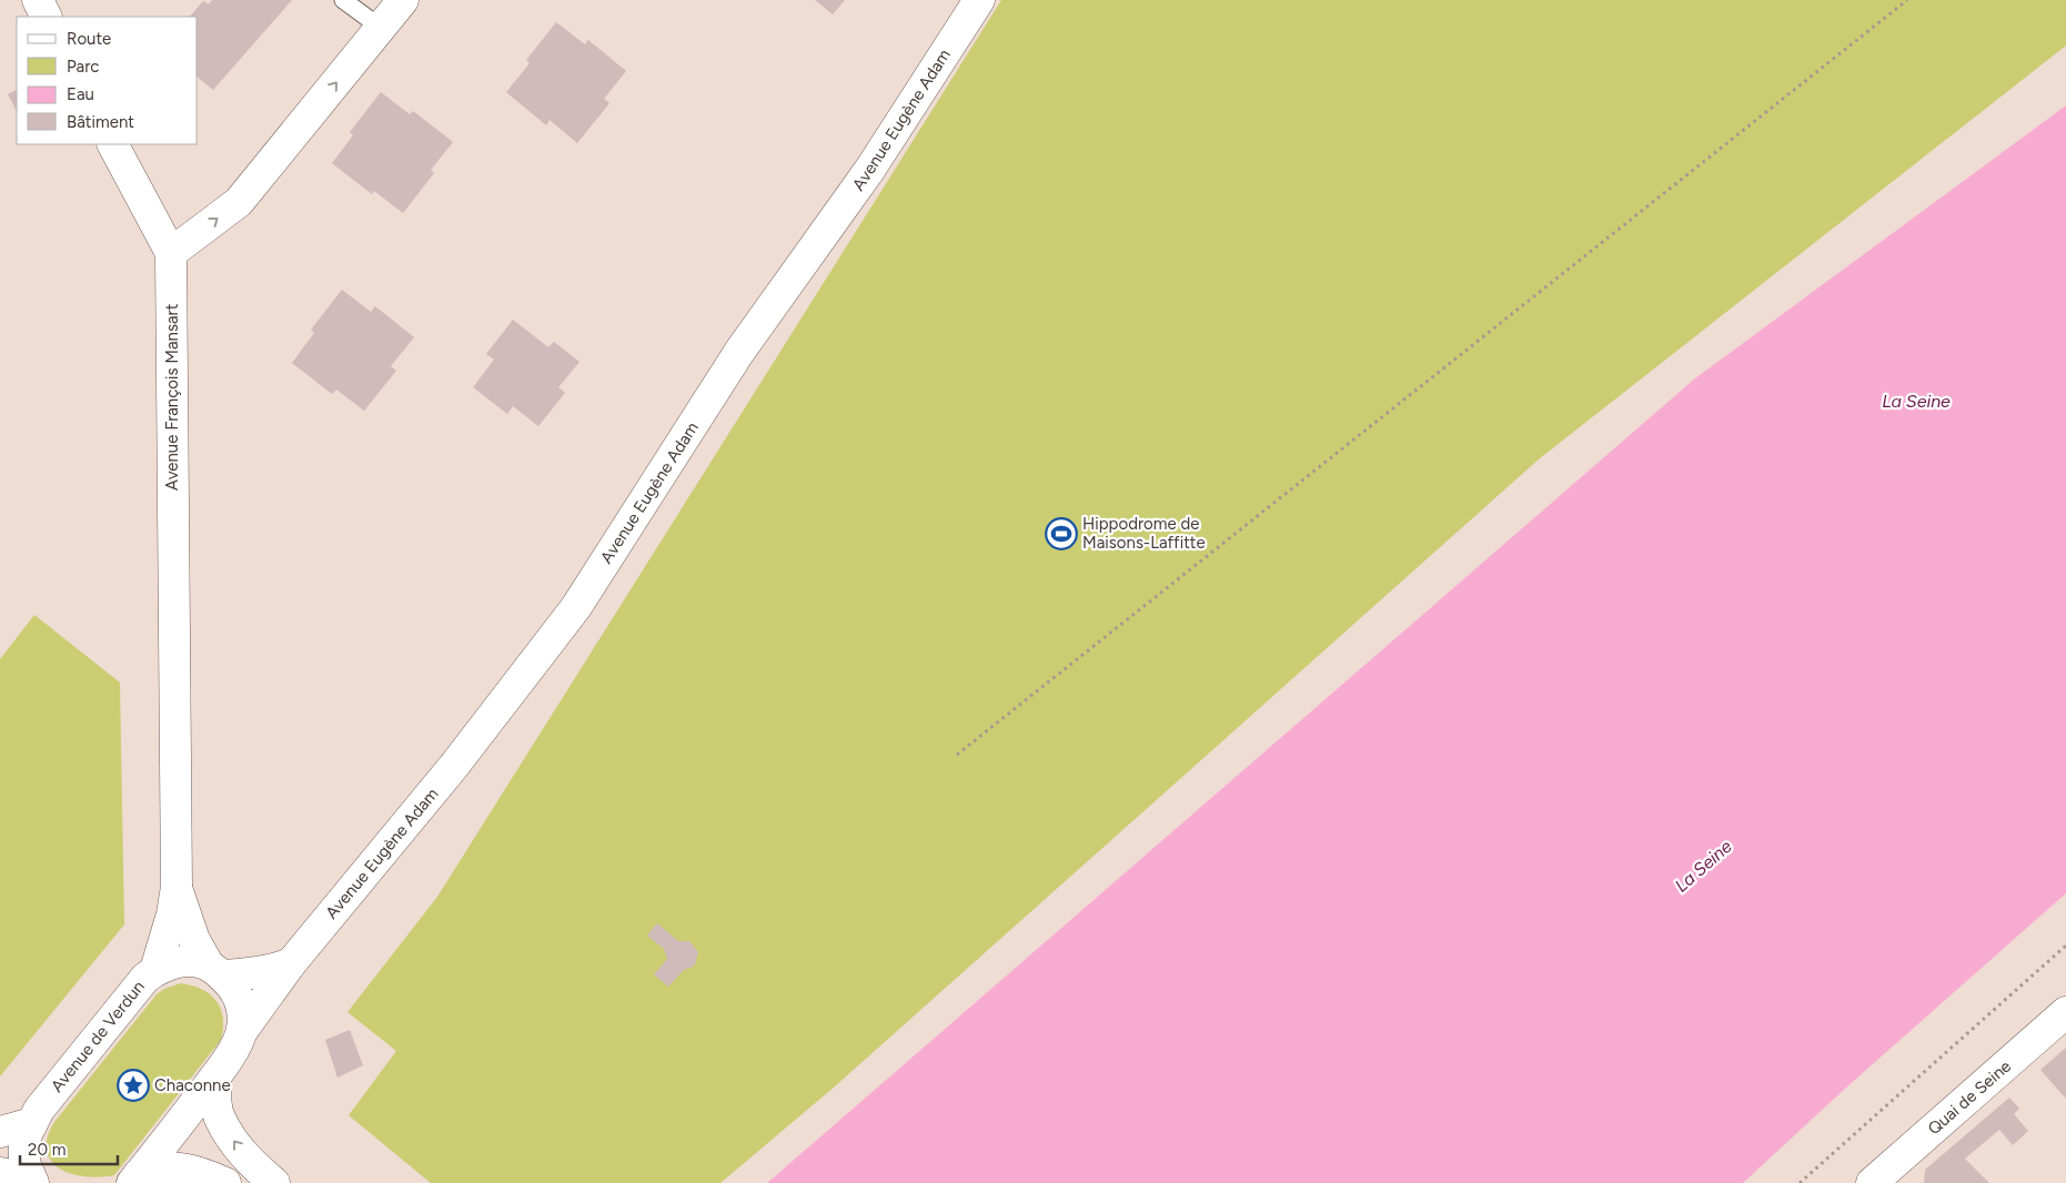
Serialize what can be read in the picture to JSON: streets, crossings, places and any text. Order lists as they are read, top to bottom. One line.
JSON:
{"streets":{"street":["Avenue Eugène Adam","Avenue François Mansart","Avenue de Verdun","Quai de Seine"]},"crossings":[["Avenue François Mansart","Avenue de Verdun"]],"water":["La Seine"],"places":{"sports":["Hippodrome de Maisons-Laffitte"],"place":["Chaconne"]},"legend":["Route","Parc","Eau","Bâtiment"],"scale_bar":"20 m"}
